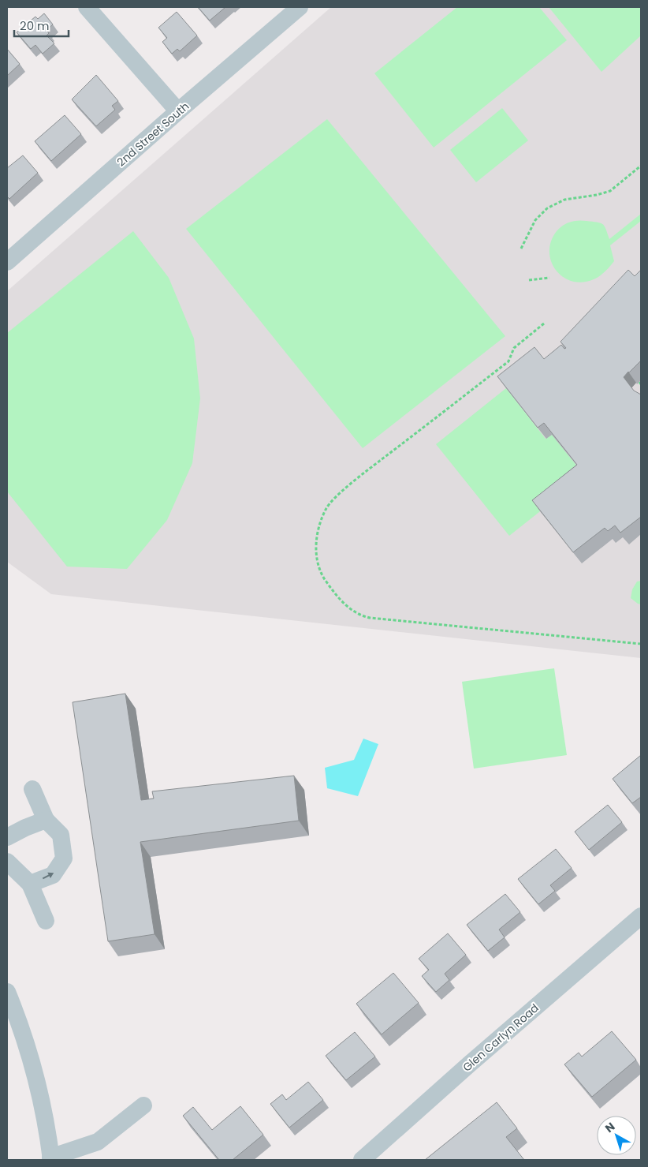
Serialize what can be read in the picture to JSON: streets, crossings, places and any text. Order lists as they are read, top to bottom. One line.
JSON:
{"streets":{"street":["2nd Street South","Glen Carlyn Road"]},"scale_bar":"20 m","north":"top left"}
